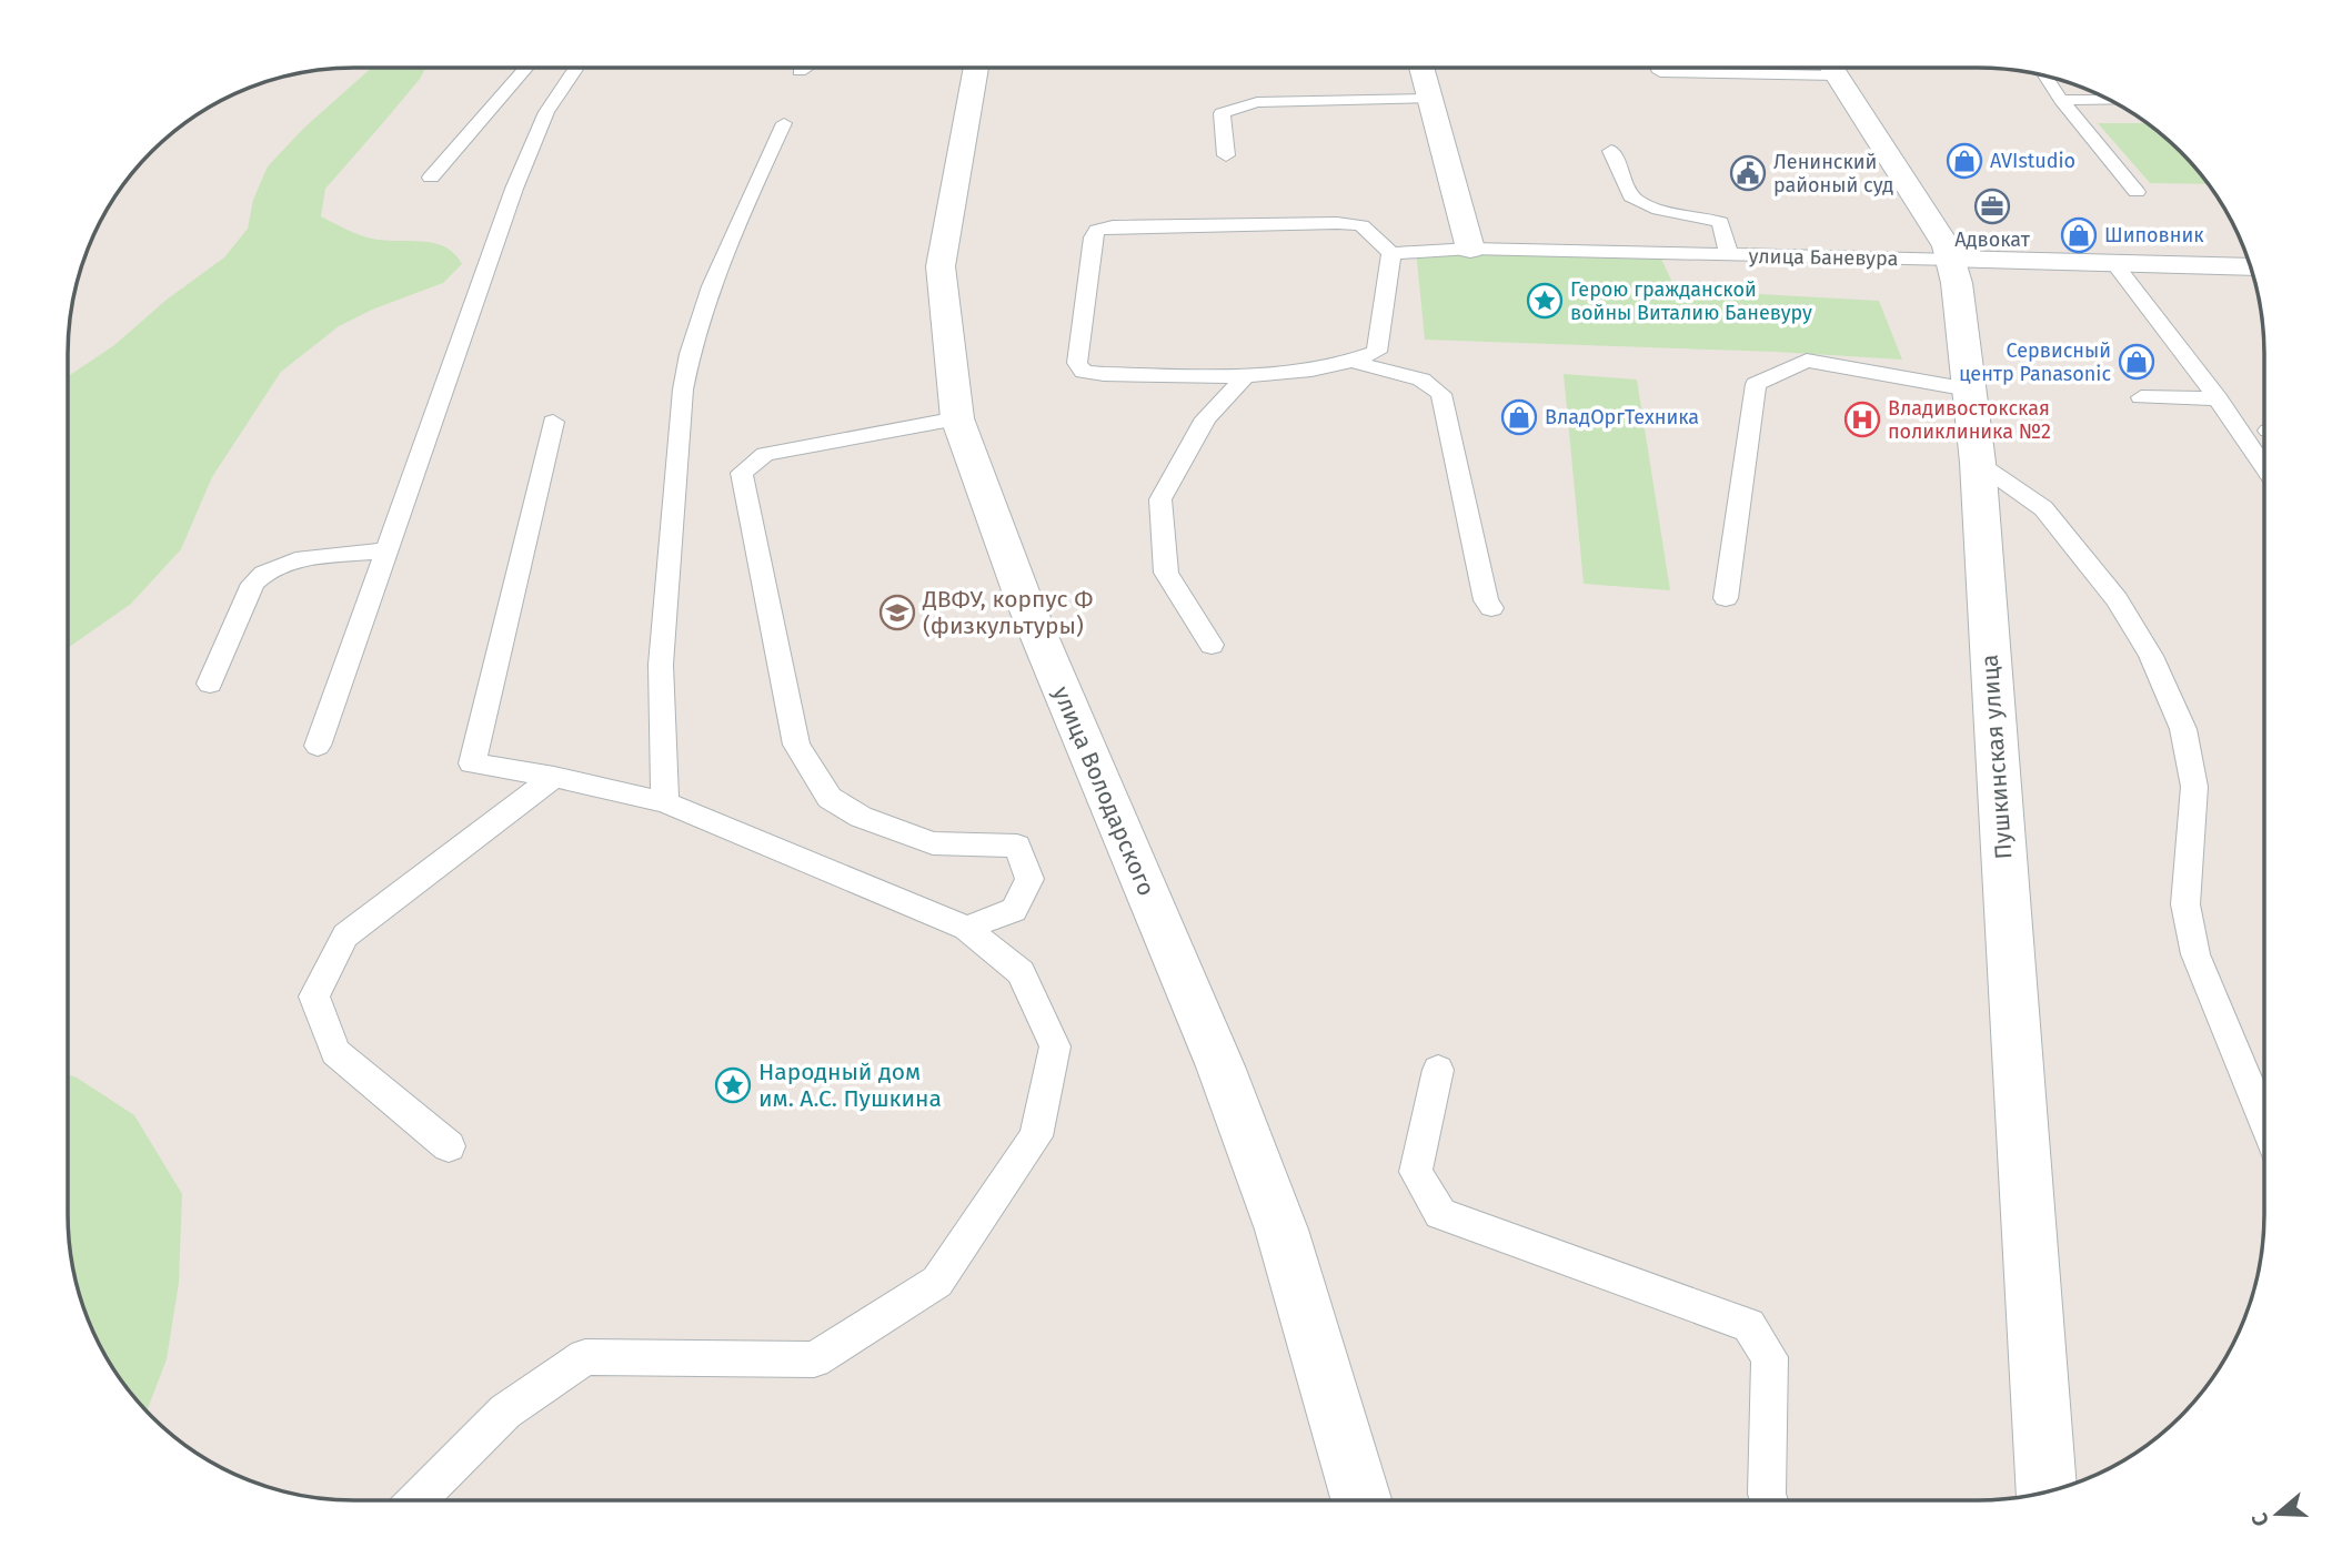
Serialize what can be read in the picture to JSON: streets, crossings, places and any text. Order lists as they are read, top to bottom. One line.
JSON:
{"streets":{"street":["улица Баневура","Пушкинская улица","улица Володарского"]},"crossings":[["улица Баневура","Пушкинская улица"]],"places":{"shop":["AVIstudio","Шиповник","Сервисный центр Panasonic","ВладОргТехника"],"public building":["Ленинский районый суд"],"office":["Адвокат"],"place":["Герою гражданской войны Виталию Баневуру","Народный дом им. А.С. Пушкина"],"hospital":["Владивостокская поликлиника №2"],"school or university":["ДВФУ, корпус Ф (физкультуры)"]},"north":"left"}
